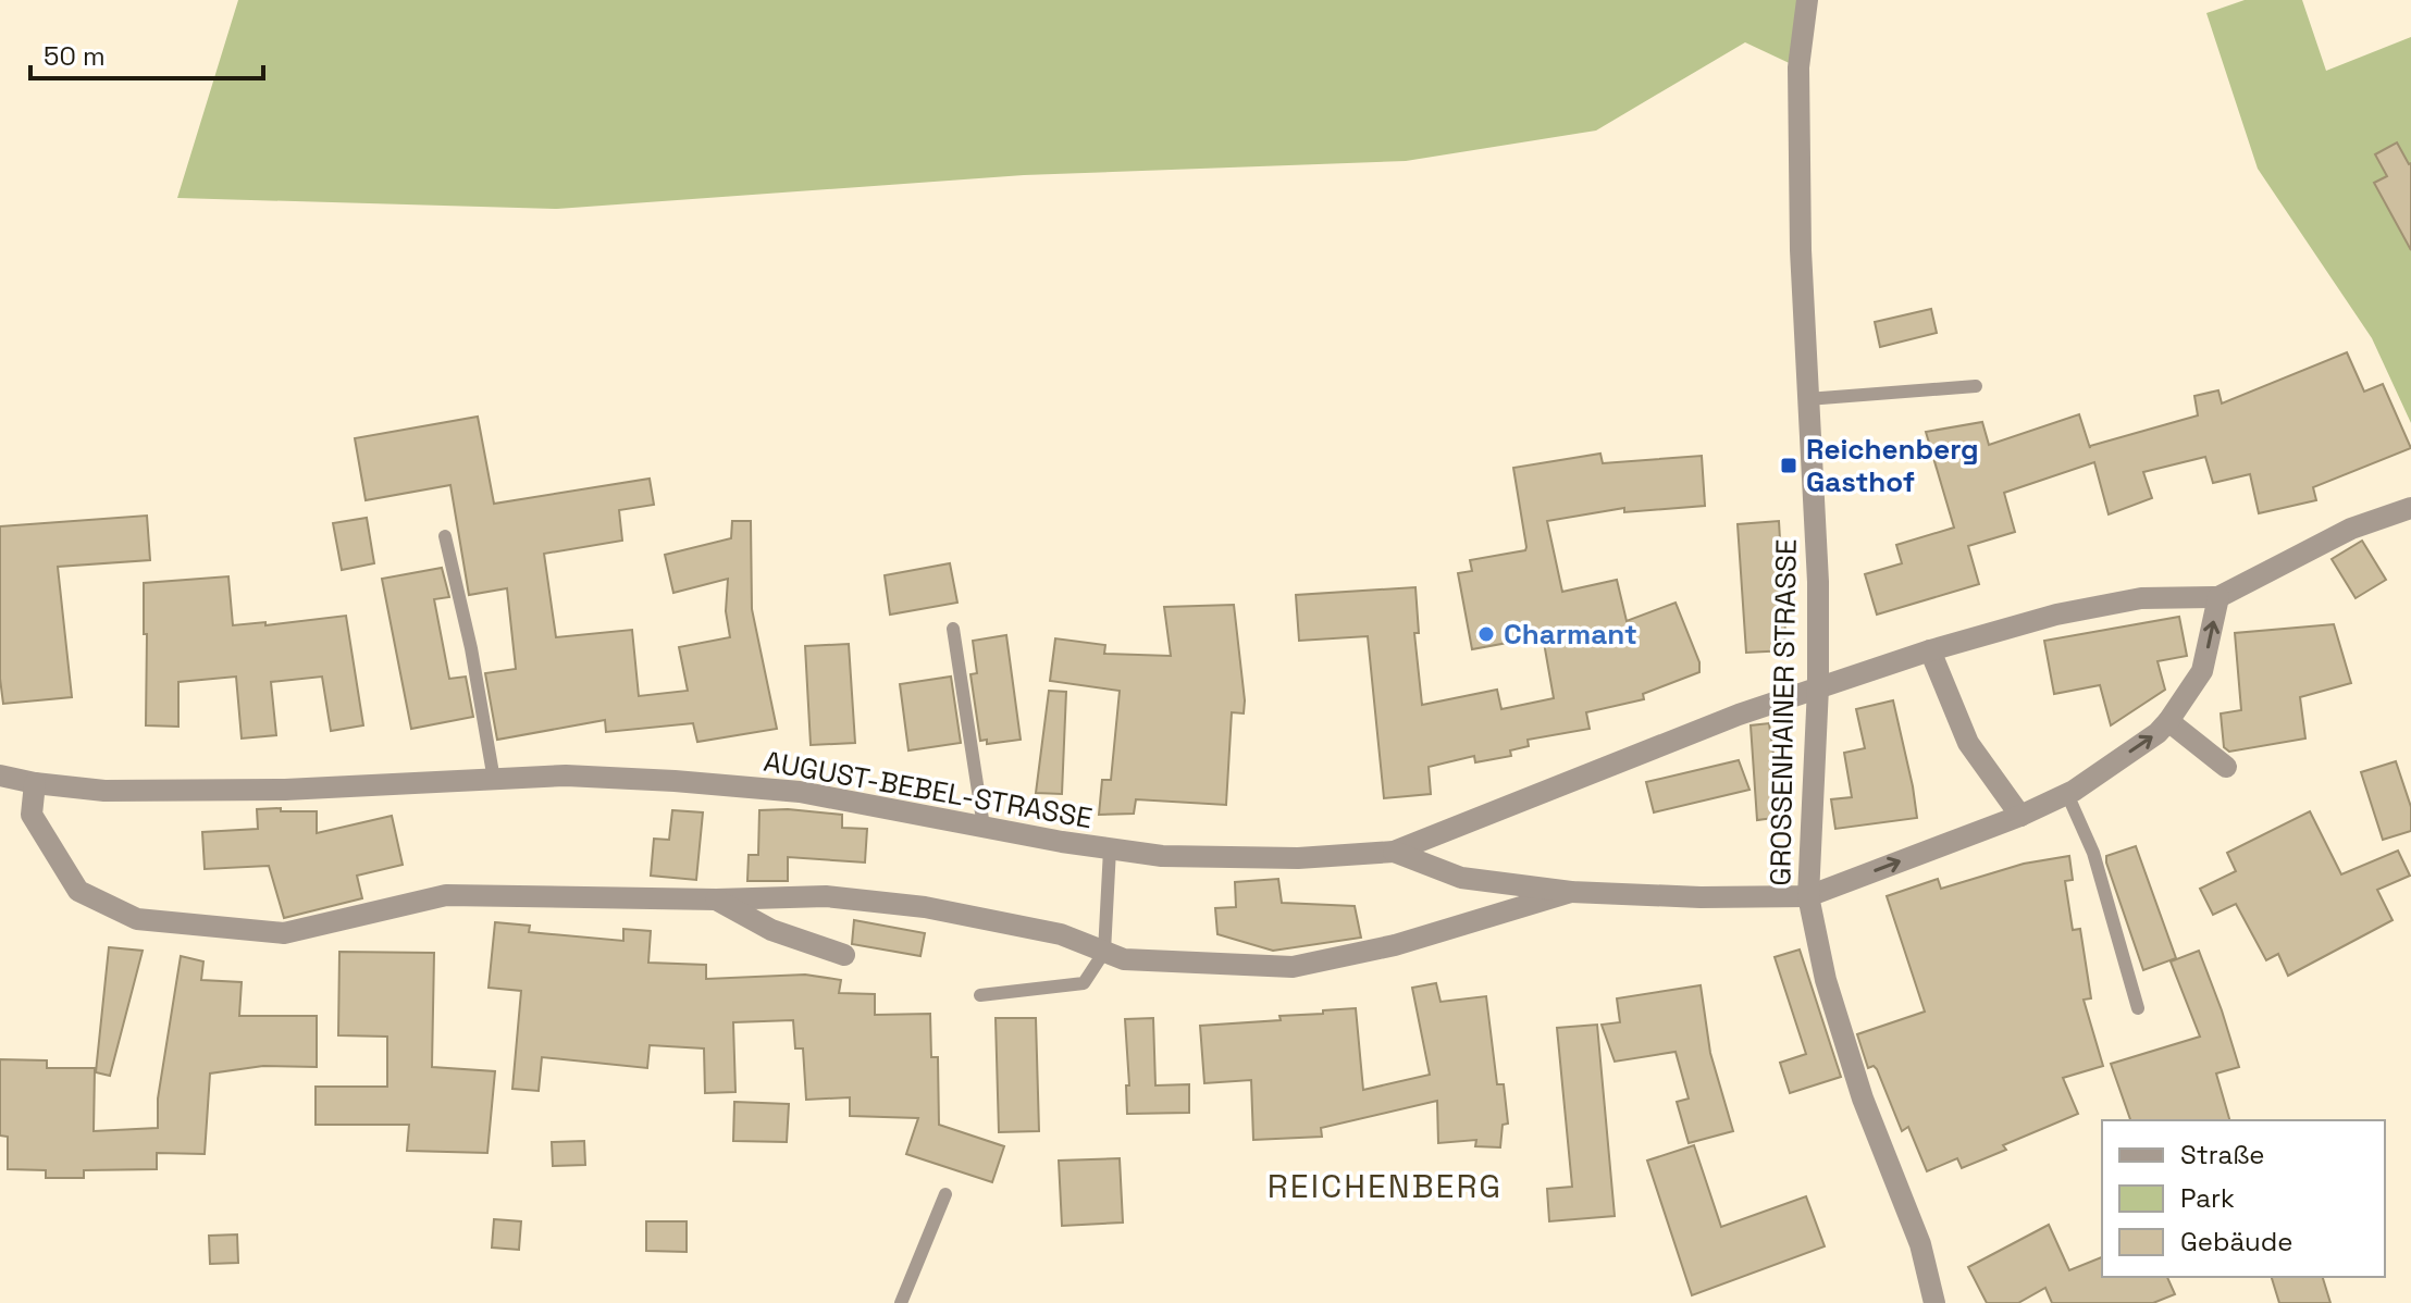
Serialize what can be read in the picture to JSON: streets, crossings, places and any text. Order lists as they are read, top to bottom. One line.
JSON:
{"streets":{"street":["GROSSENHAINER STRASSE","AUGUST-BEBEL-STRASSE"]},"crossings":[["GROSSENHAINER STRASSE","AUGUST-BEBEL-STRASSE"]],"districts":["REICHENBERG"],"places":{"transit":["Reichenberg Gasthof"],"other":["Charmant"]},"legend":["Straße","Park","Gebäude"],"scale_bar":"50 m"}
